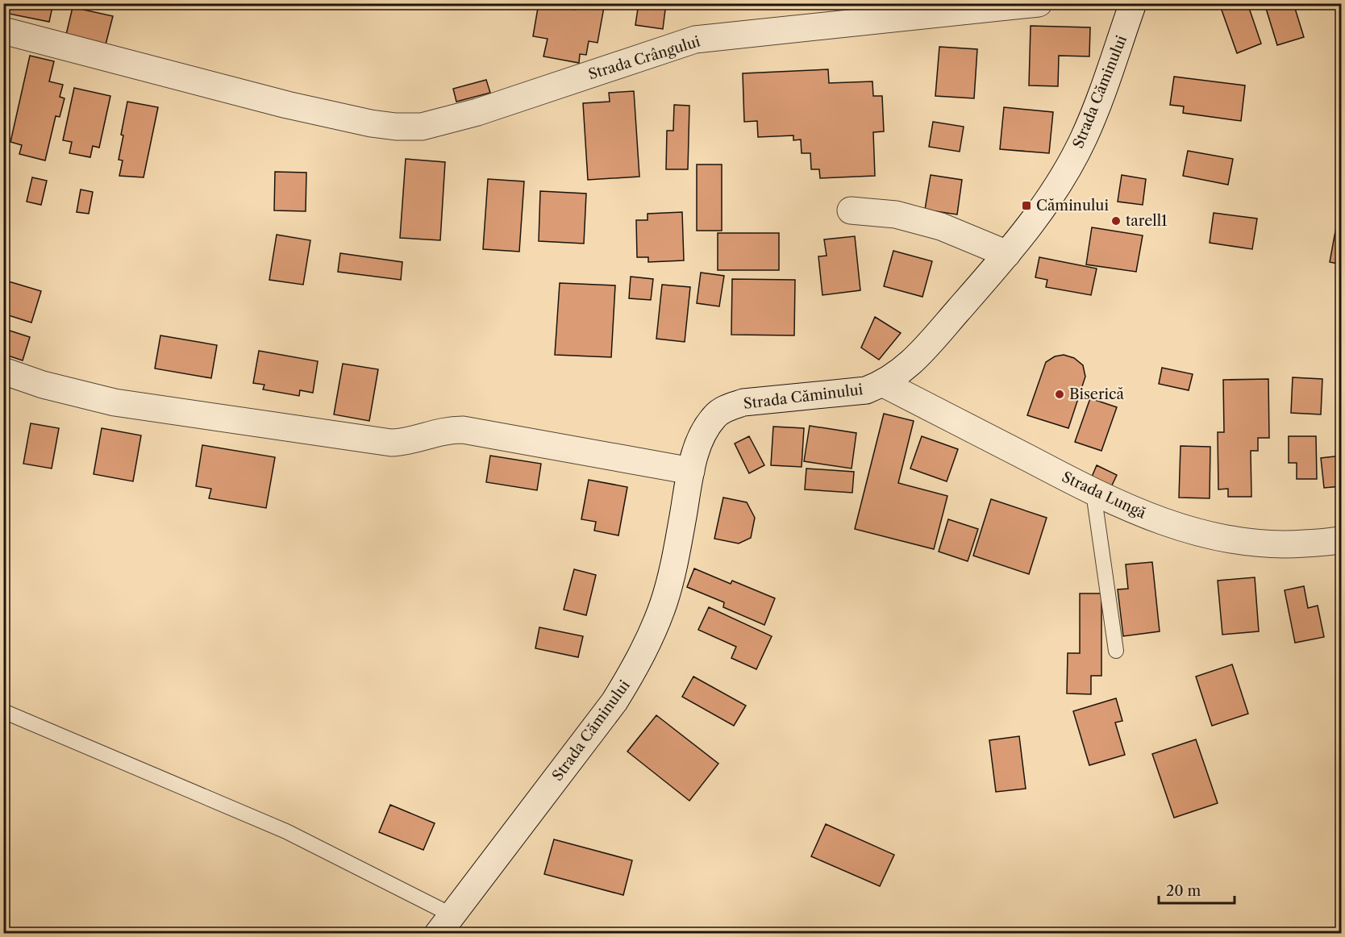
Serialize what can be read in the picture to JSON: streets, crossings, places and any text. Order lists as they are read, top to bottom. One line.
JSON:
{"streets":{"street":["Strada Crângului","Strada Căminului","Strada Lungă"]},"crossings":[["Strada Căminului","Strada Lungă"]],"places":{"transit":["Căminului"],"other":["tarell1","Biserică"]},"scale_bar":"20 m"}
